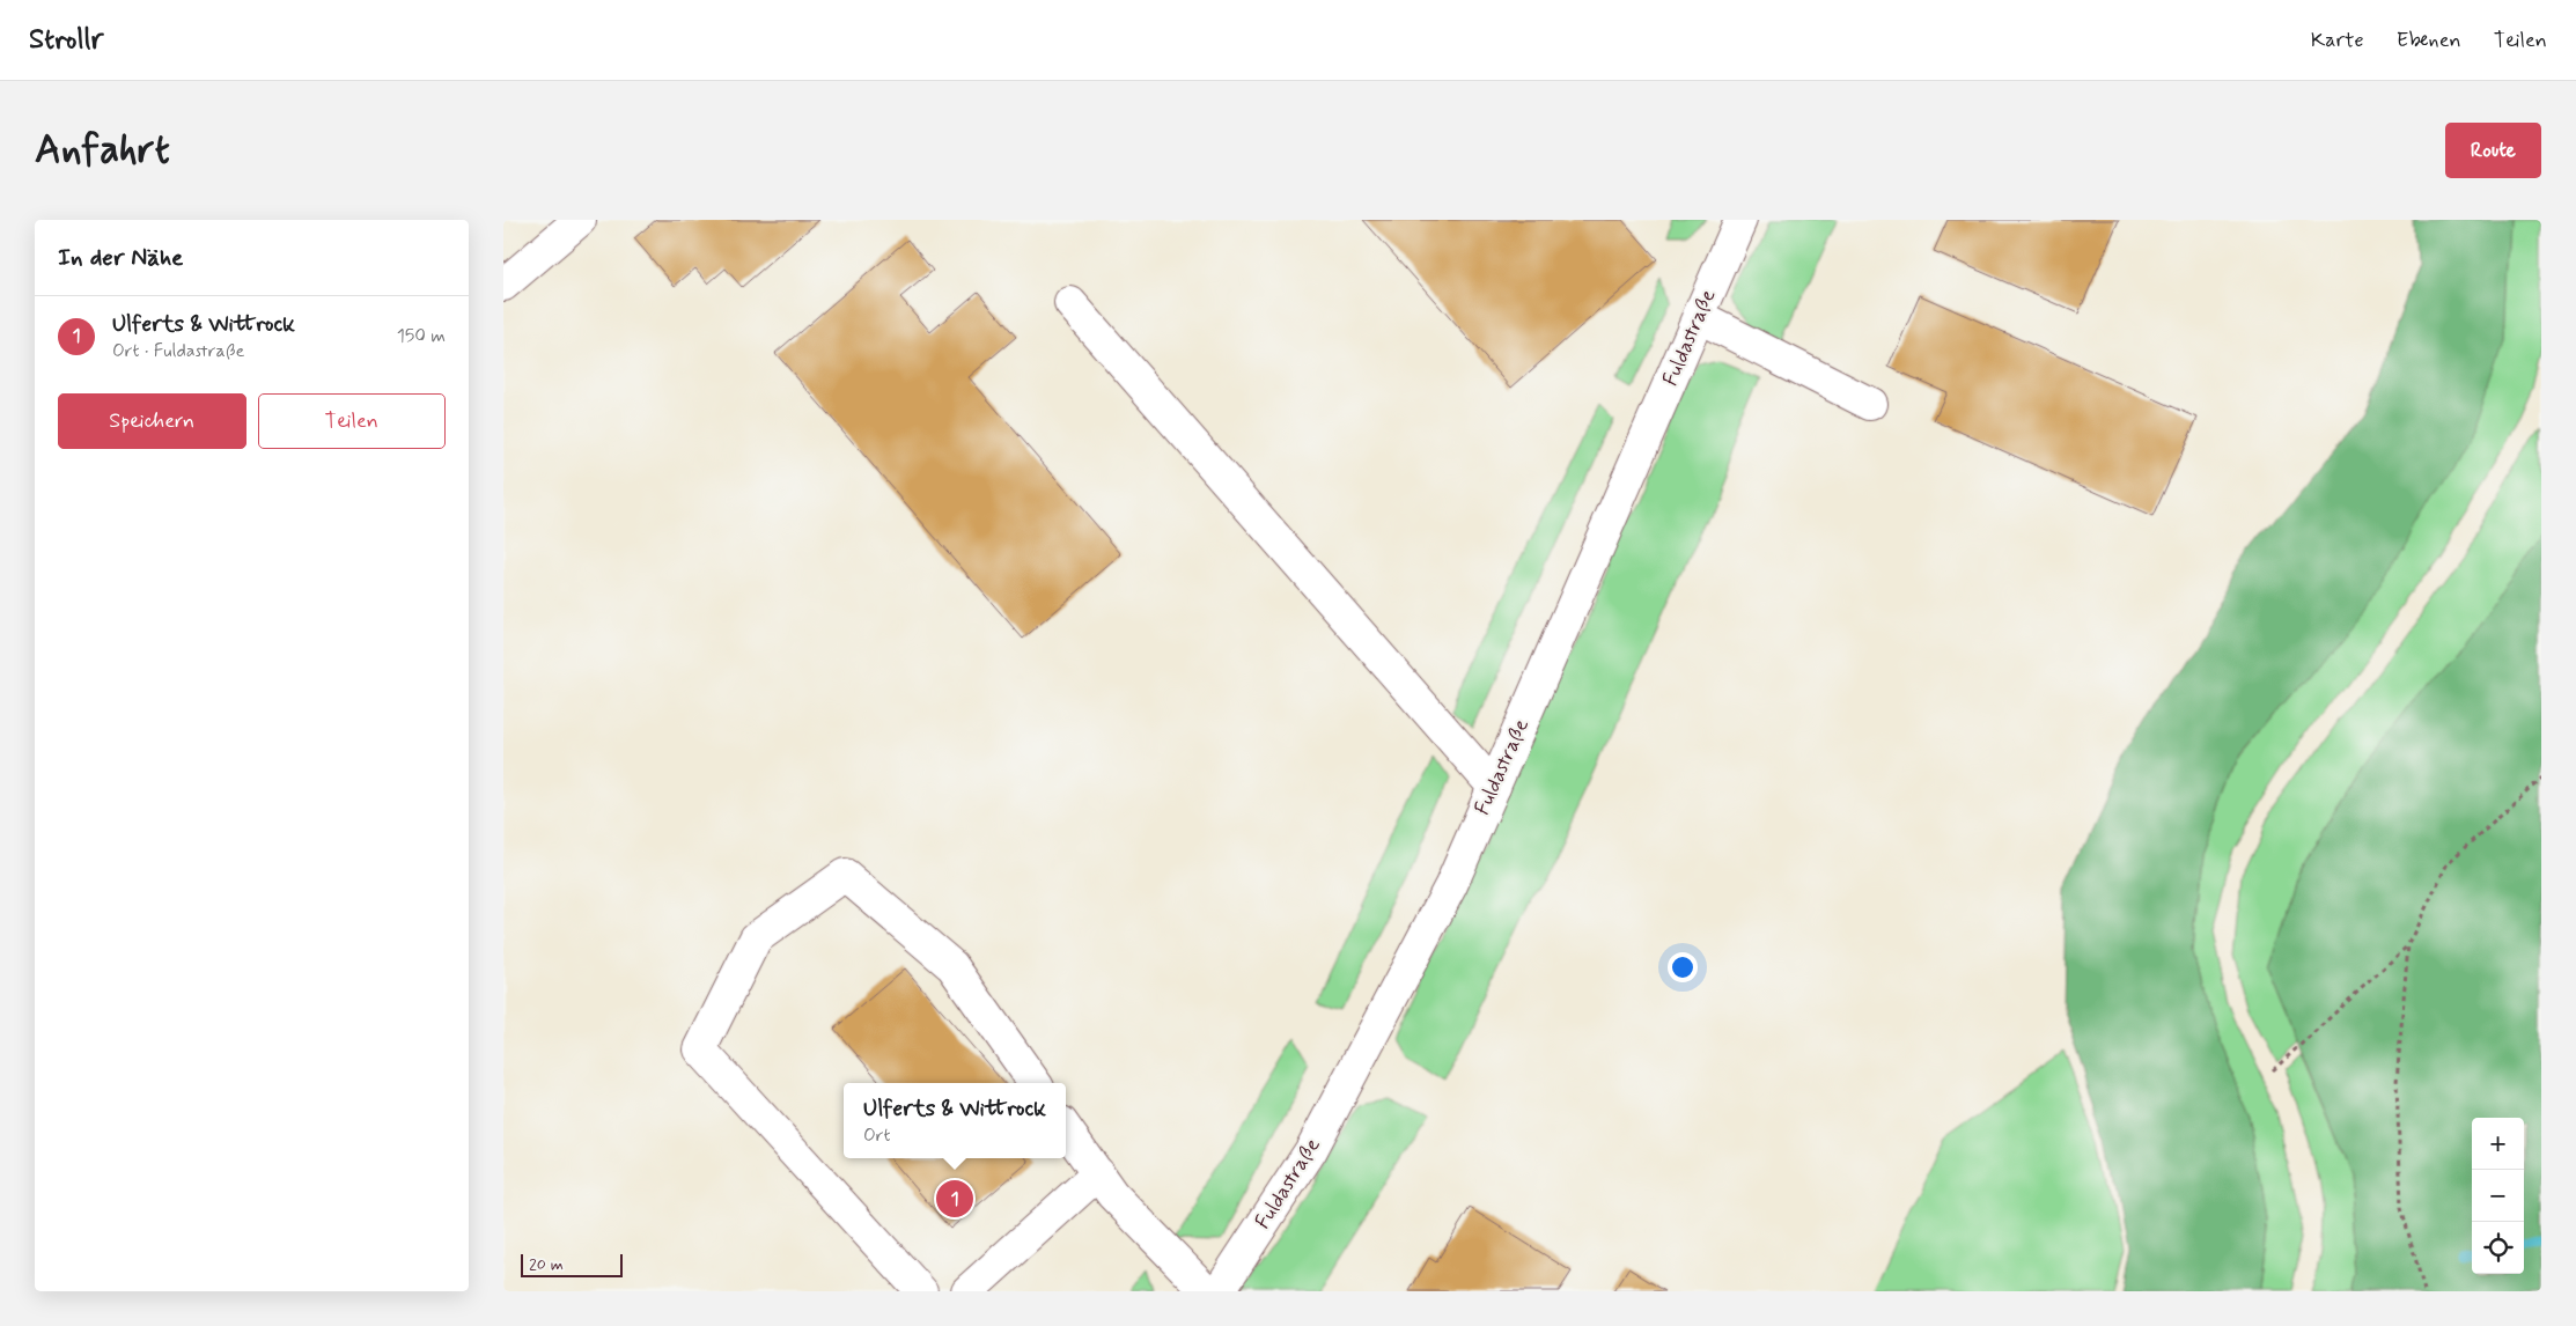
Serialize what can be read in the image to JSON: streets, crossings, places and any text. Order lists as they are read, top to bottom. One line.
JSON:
{"streets":{"street":["Fuldastraße"]},"scale_bar":"20 m","page":{"header":"Strollr","nav":["Karte","Ebenen","Teilen"],"buttons":["Route",["Speichern","Teilen"]],"title":"Anfahrt","heading":"In der Nähe","list":[{"mark":"1","name":"Ulferts & Wittrock","note":"Ort · Fuldastraße","value":"150 m"}],"popup":["Ulferts & Wittrock","Ort"],"map_buttons":["+","−"],"pins":"1","scale":"20 m"}}
